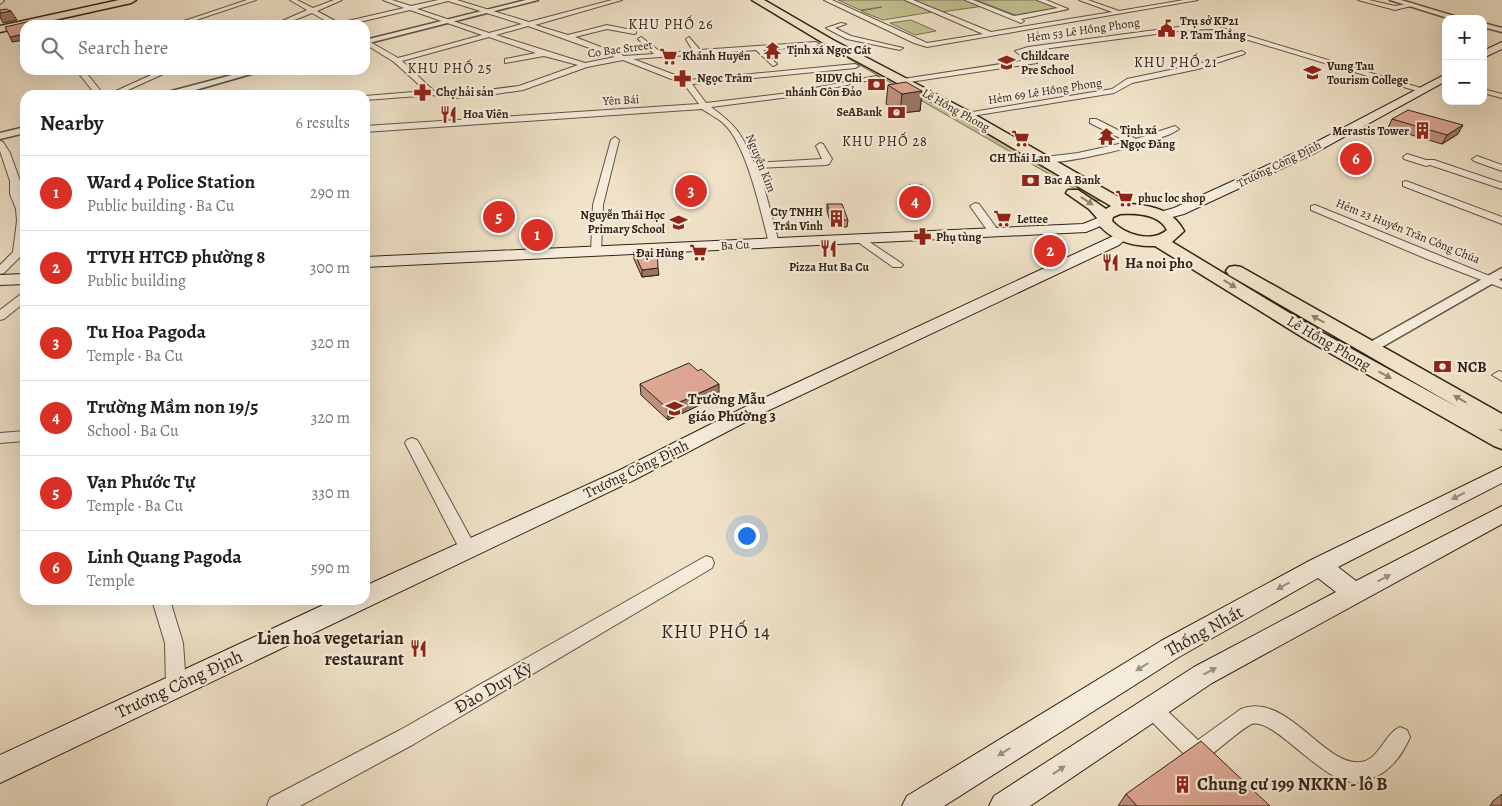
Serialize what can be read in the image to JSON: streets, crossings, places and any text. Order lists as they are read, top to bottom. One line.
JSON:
{"streets":{"main road":["Lê Hồng Phong","Trương Công Định","Ba Cu","Thống Nhất"],"street":["Hẻm 53 Lê Hồng Phong","Co Bac Street","Hẻm 69 Lê Hồng Phong","Yên Bái","Nguyễn Kim","Hẻm 23 Huyền Trân Công Chúa","Đào Duy Kỳ"]},"crossings":[["Hẻm 53 Lê Hồng Phong","Lê Hồng Phong"],["Hẻm 53 Lê Hồng Phong","Trương Công Định"],["Co Bac Street","Lê Hồng Phong"],["Hẻm 69 Lê Hồng Phong","Lê Hồng Phong"],["Yên Bái","Lê Hồng Phong"],["Yên Bái","Nguyễn Kim"],["Lê Hồng Phong","Trương Công Định"],["Lê Hồng Phong","Ba Cu"],["Nguyễn Kim","Ba Cu"]],"districts":["KHU PHỐ 26","KHU PHỐ 21","KHU PHỐ 25","KHU PHỐ 28","KHU PHỐ 14"],"places":{"public building":["Trụ sở KP21 P. Tam Thắng"],"temple":["Tịnh xá Ngọc Cát","Tịnh xá Ngọc Đăng"],"supermarket":["Khánh Huyền","CH Thái Lan","phuc loc shop","Lettee","Đại Hùng"],"school or university":["Childcare Pre School","Vung Tau Tourism College","Nguyễn Thái Học Primary School","Trường Mẫu giáo Phường 3"],"pharmacy":["Ngọc Trâm","Chợ hải sản","Phụ tùng"],"bank":["BIDV Chi nhánh Côn Đảo","SeABank","Bac A Bank","NCB"],"restaurant":["Hoa Viên","Pizza Hut Ba Cu","Ha noi pho","Lien hoa vegetarian restaurant"],"building":["Merastis Tower","Cty TNHH Trần Vinh","Chung cư 199 NKKN - lô B"]},"page":{"map_buttons":["+","−"],"search":"Search here","heading":["Nearby","6 results"],"pins":["6","3","4","5","1","2"],"list":[{"mark":"1","name":"Ward 4 Police Station","note":"Public building · Ba Cu","value":"290 m"},{"mark":"2","name":"TTVH HTCĐ phường 8","note":"Public building","value":"300 m"},{"mark":"3","name":"Tu Hoa Pagoda","note":"Temple · Ba Cu","value":"320 m"},{"mark":"4","name":"Trường Mầm non 19/5","note":"School · Ba Cu","value":"320 m"},{"mark":"5","name":"Vạn Phước Tự","note":"Temple · Ba Cu","value":"330 m"},{"mark":"6","name":"Linh Quang Pagoda","note":"Temple","value":"590 m"}]}}
